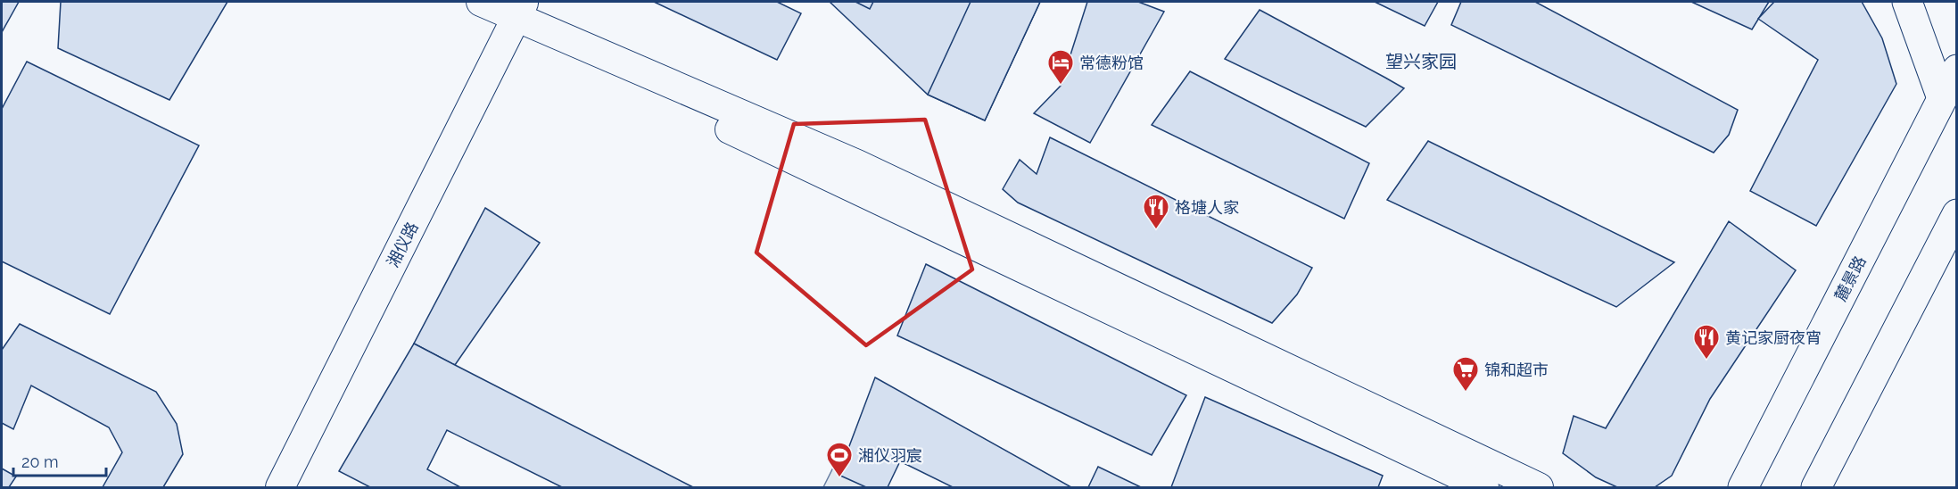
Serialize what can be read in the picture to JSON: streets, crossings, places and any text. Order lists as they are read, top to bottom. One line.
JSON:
{"streets":{"main road":["麓景路"],"street":["湘仪路"]},"districts":["望兴家园"],"places":{"hotel":["常德粉馆"],"restaurant":["格塘人家","黄记家厨夜宵"],"supermarket":["锦和超市"],"sports":["湘仪羽宸"]},"scale_bar":"20 m"}
